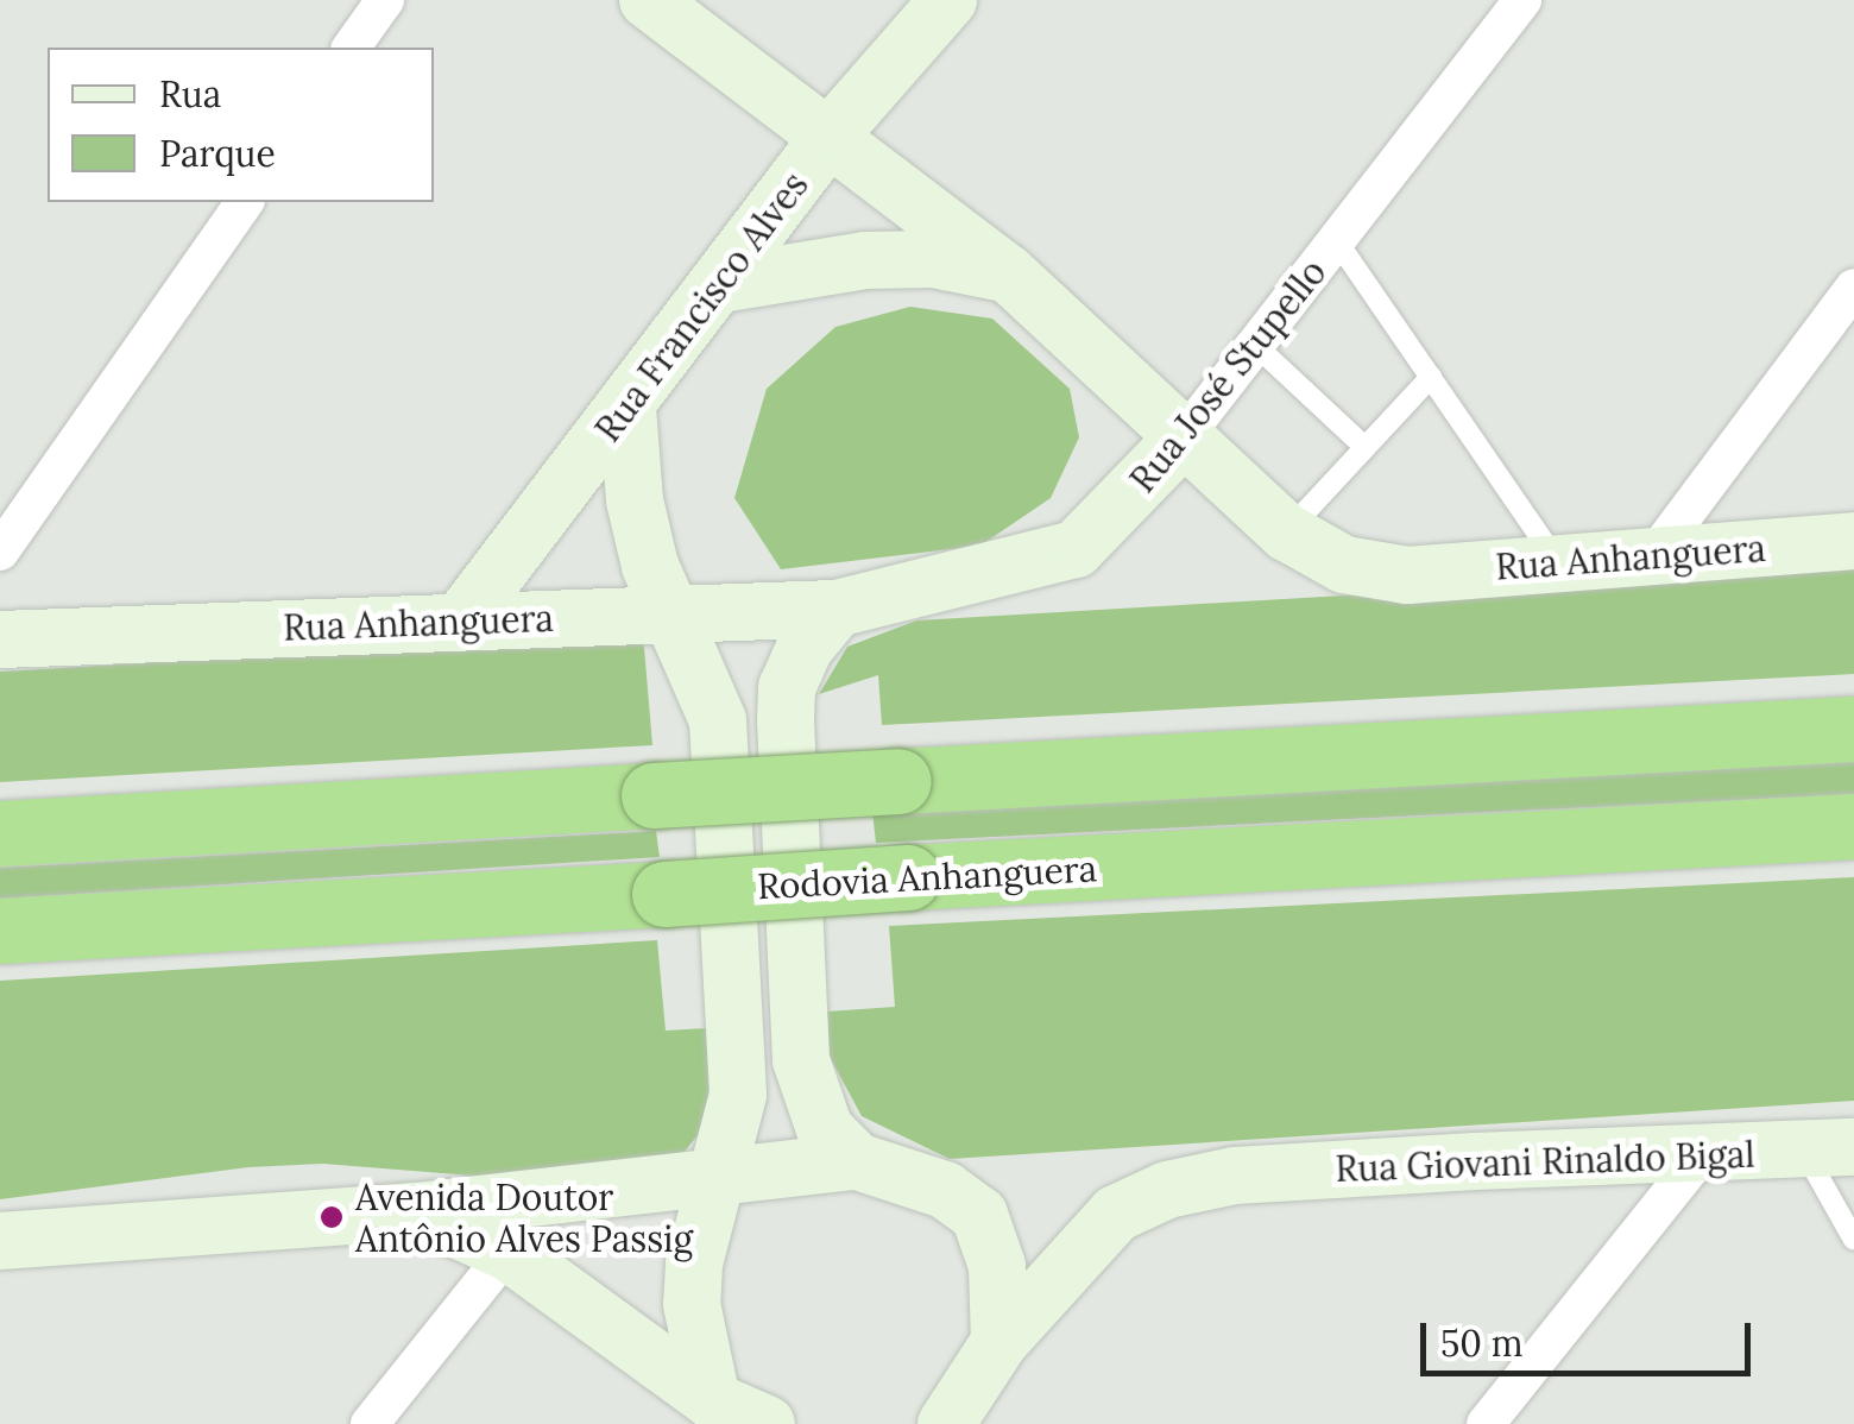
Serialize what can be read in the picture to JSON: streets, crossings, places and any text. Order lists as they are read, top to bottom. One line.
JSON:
{"streets":{"highway":["Rodovia Anhanguera"],"street":["Rua Francisco Alves","Rua José Stupello","Rua Anhanguera","Rua Giovani Rinaldo Bigal"]},"crossings":[["Rua Francisco Alves","Rua Anhanguera"],["Rua José Stupello","Rua Anhanguera"]],"places":["Avenida Doutor Antônio Alves Passig"],"legend":["Rua","Parque"],"scale_bar":"50 m"}
